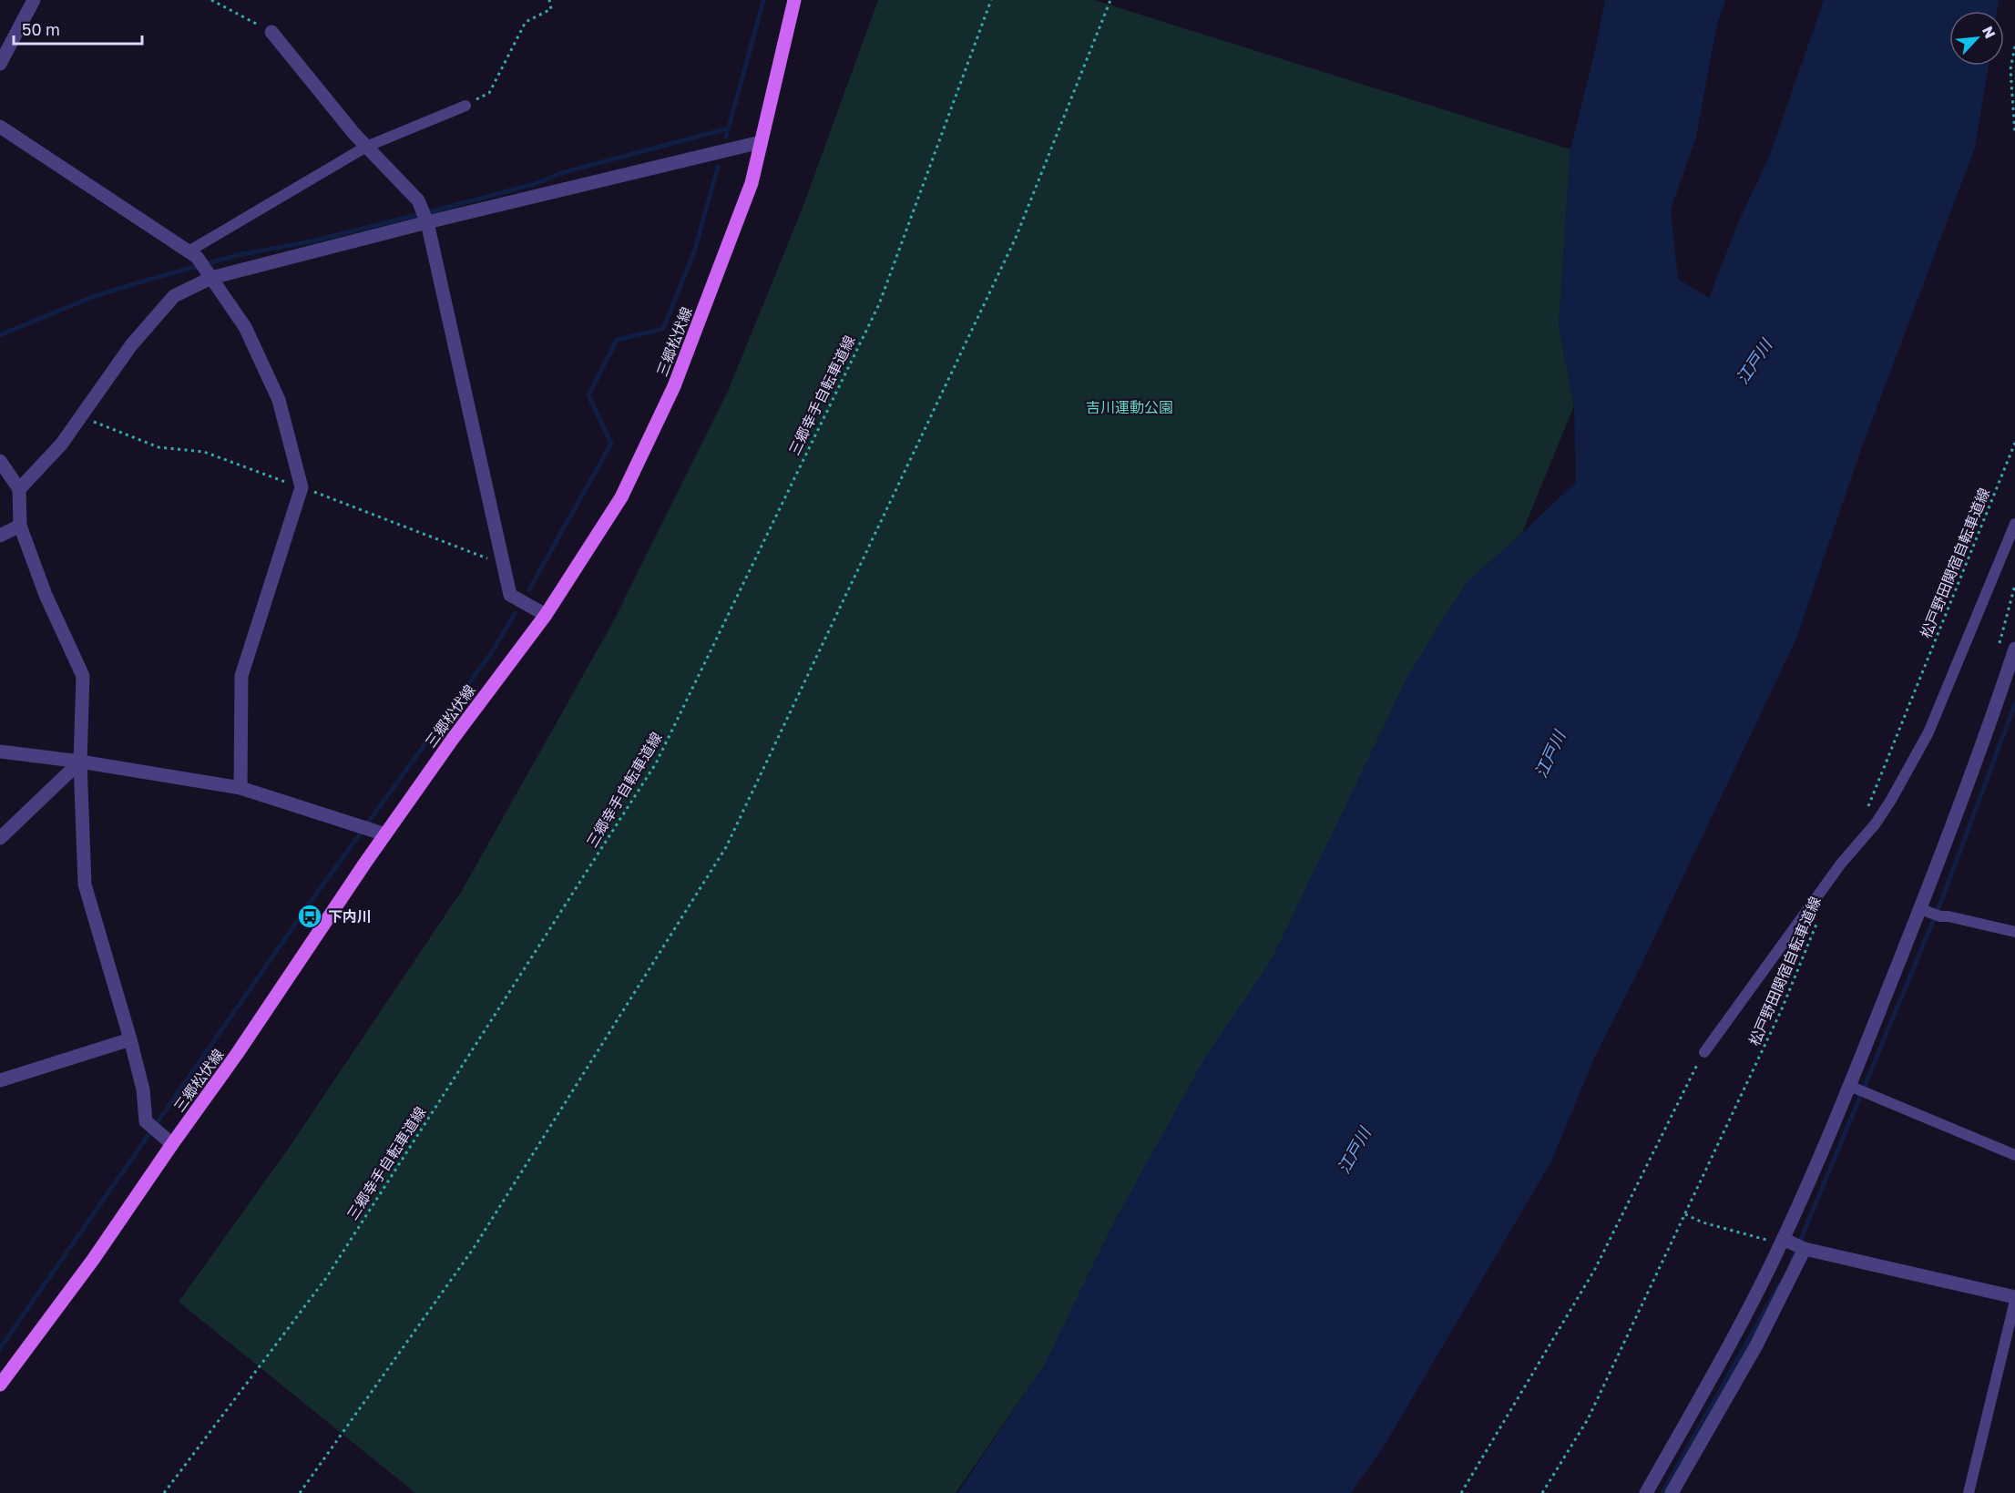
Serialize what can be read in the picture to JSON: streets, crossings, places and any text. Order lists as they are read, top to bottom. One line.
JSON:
{"streets":{"main road":["三郷松伏線"],"path":["三郷幸手自転車道線","松戸野田関宿自転車道線"]},"water":["江戸川"],"parks":["吉川運動公園"],"places":{"bus stop":["下内川"]},"scale_bar":"50 m","north":"top right"}
